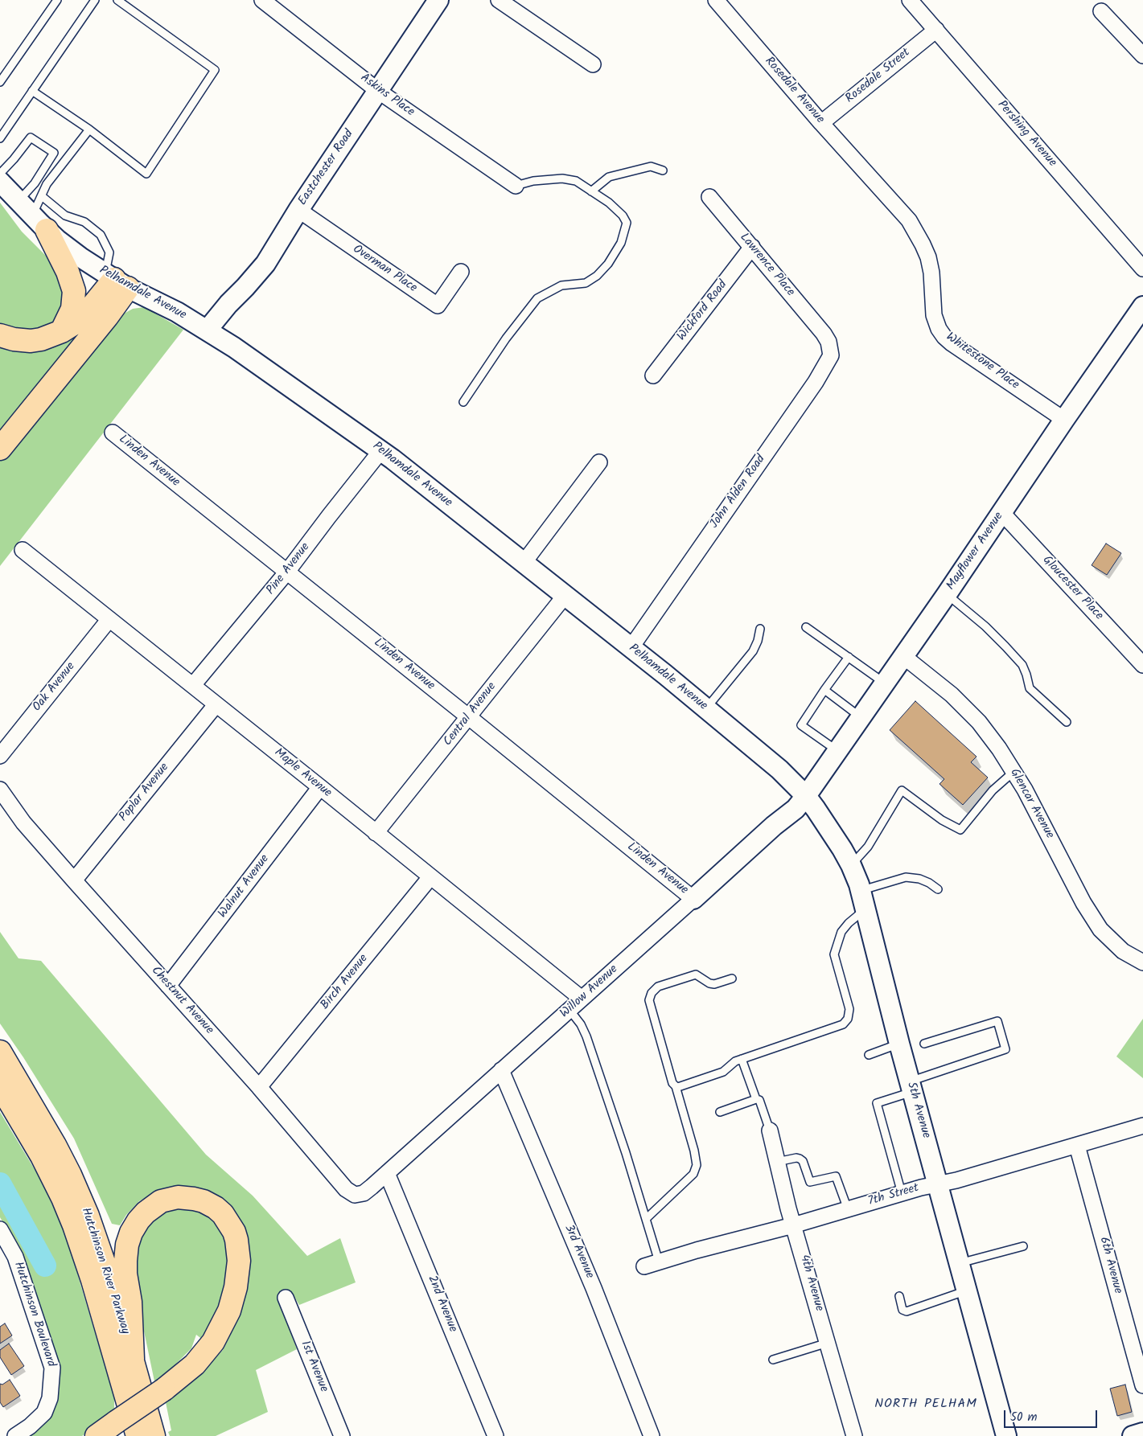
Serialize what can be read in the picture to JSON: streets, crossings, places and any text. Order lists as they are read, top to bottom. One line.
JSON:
{"streets":{"highway":["Hutchinson River Parkway"],"street":["Rosedale Street","Rosedale Avenue","Askins Place","Pershing Avenue","Eastchester Road","Lawrence Place","Overman Place","Pelhamdale Avenue","Wickford Road","Whitestone Place","Linden Avenue","John Alden Road","Mayflower Avenue","Pine Avenue","Gloucester Place","Oak Avenue","Central Avenue","Maple Avenue","Poplar Avenue","Glencar Avenue","Walnut Avenue","Birch Avenue","Willow Avenue","Chestnut Avenue","5th Avenue","7th Street","3rd Avenue","6th Avenue","4th Avenue","2nd Avenue","Hutchinson Boulevard","1st Avenue"]},"crossings":[["Rosedale Street","Rosedale Avenue"],["Rosedale Street","Pershing Avenue"],["Rosedale Avenue","Whitestone Place"],["Askins Place","Eastchester Road"],["Eastchester Road","Overman Place"],["Eastchester Road","Pelhamdale Avenue"],["Lawrence Place","Wickford Road"],["Lawrence Place","John Alden Road"],["Pelhamdale Avenue","John Alden Road"],["Pelhamdale Avenue","Mayflower Avenue"],["Pelhamdale Avenue","Pine Avenue"],["Pelhamdale Avenue","Central Avenue"],["Pelhamdale Avenue","Willow Avenue"],["Pelhamdale Avenue","5th Avenue"],["Whitestone Place","Mayflower Avenue"],["Linden Avenue","Pine Avenue"],["Linden Avenue","Central Avenue"],["Linden Avenue","Willow Avenue"],["Mayflower Avenue","Gloucester Place"],["Mayflower Avenue","Glencar Avenue"],["Mayflower Avenue","Willow Avenue"],["Mayflower Avenue","5th Avenue"],["Pine Avenue","Maple Avenue"],["Oak Avenue","Maple Avenue"],["Central Avenue","Maple Avenue"],["Maple Avenue","Poplar Avenue"],["Maple Avenue","Walnut Avenue"],["Maple Avenue","Birch Avenue"],["Maple Avenue","Willow Avenue"],["Poplar Avenue","Chestnut Avenue"],["Walnut Avenue","Chestnut Avenue"],["Birch Avenue","Chestnut Avenue"],["Willow Avenue","Chestnut Avenue"],["Willow Avenue","5th Avenue"],["Willow Avenue","3rd Avenue"],["Willow Avenue","2nd Avenue"],["5th Avenue","7th Street"],["7th Street","6th Avenue"],["7th Street","4th Avenue"]],"districts":["NORTH PELHAM"],"scale_bar":"50 m"}
